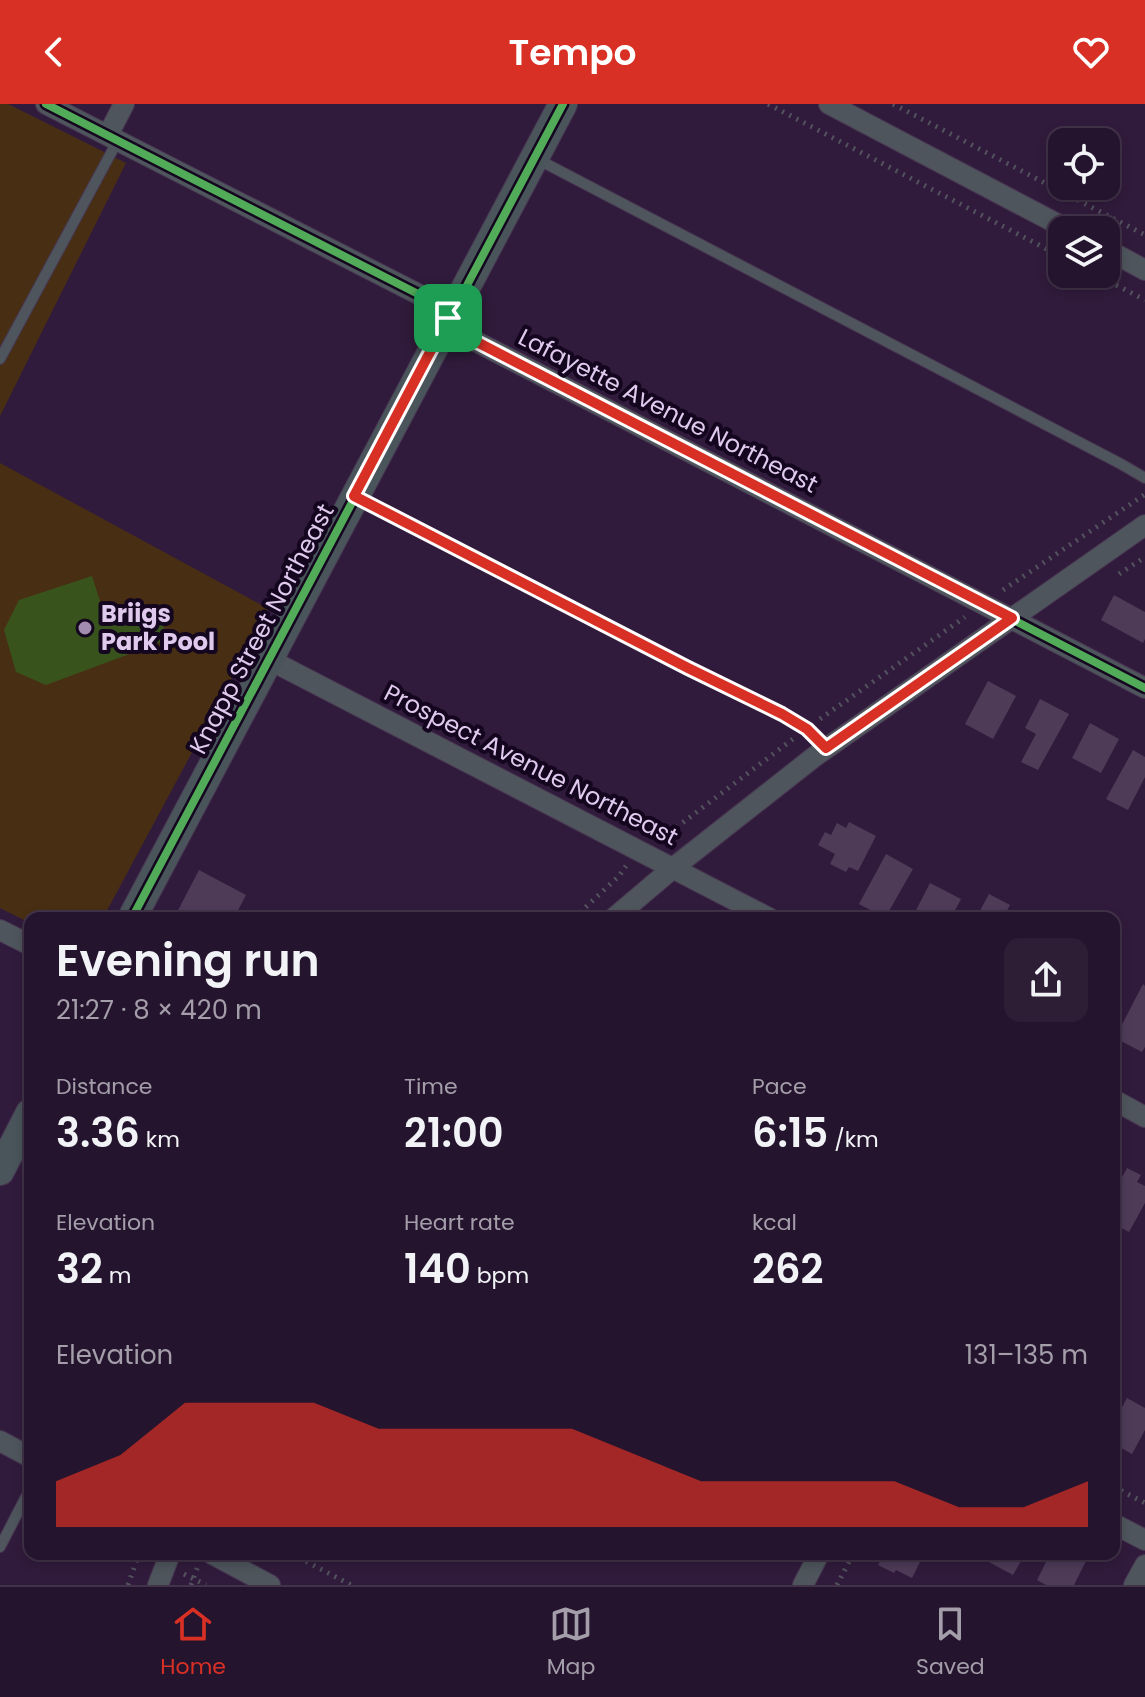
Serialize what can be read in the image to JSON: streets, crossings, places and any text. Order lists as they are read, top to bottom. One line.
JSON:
{"streets":{"street":["Lafayette Avenue Northeast","Knapp Street Northeast","Prospect Avenue Northeast"]},"crossings":[["Lafayette Avenue Northeast","Knapp Street Northeast"],["Knapp Street Northeast","Prospect Avenue Northeast"]],"places":["Briigs Park Pool"],"page":{"header":"Tempo","heading":["Evening run","21:27 · 8 × 420 m"],"stats":[["Distance","3.36 km"],["Time","21:00"],["Pace","6:15 /km"],["Elevation","32 m"],["Heart rate","140 bpm"],["kcal","262"]],"chart":["Elevation","131–135 m"],"tabs":["Home","Map","Saved"]}}
